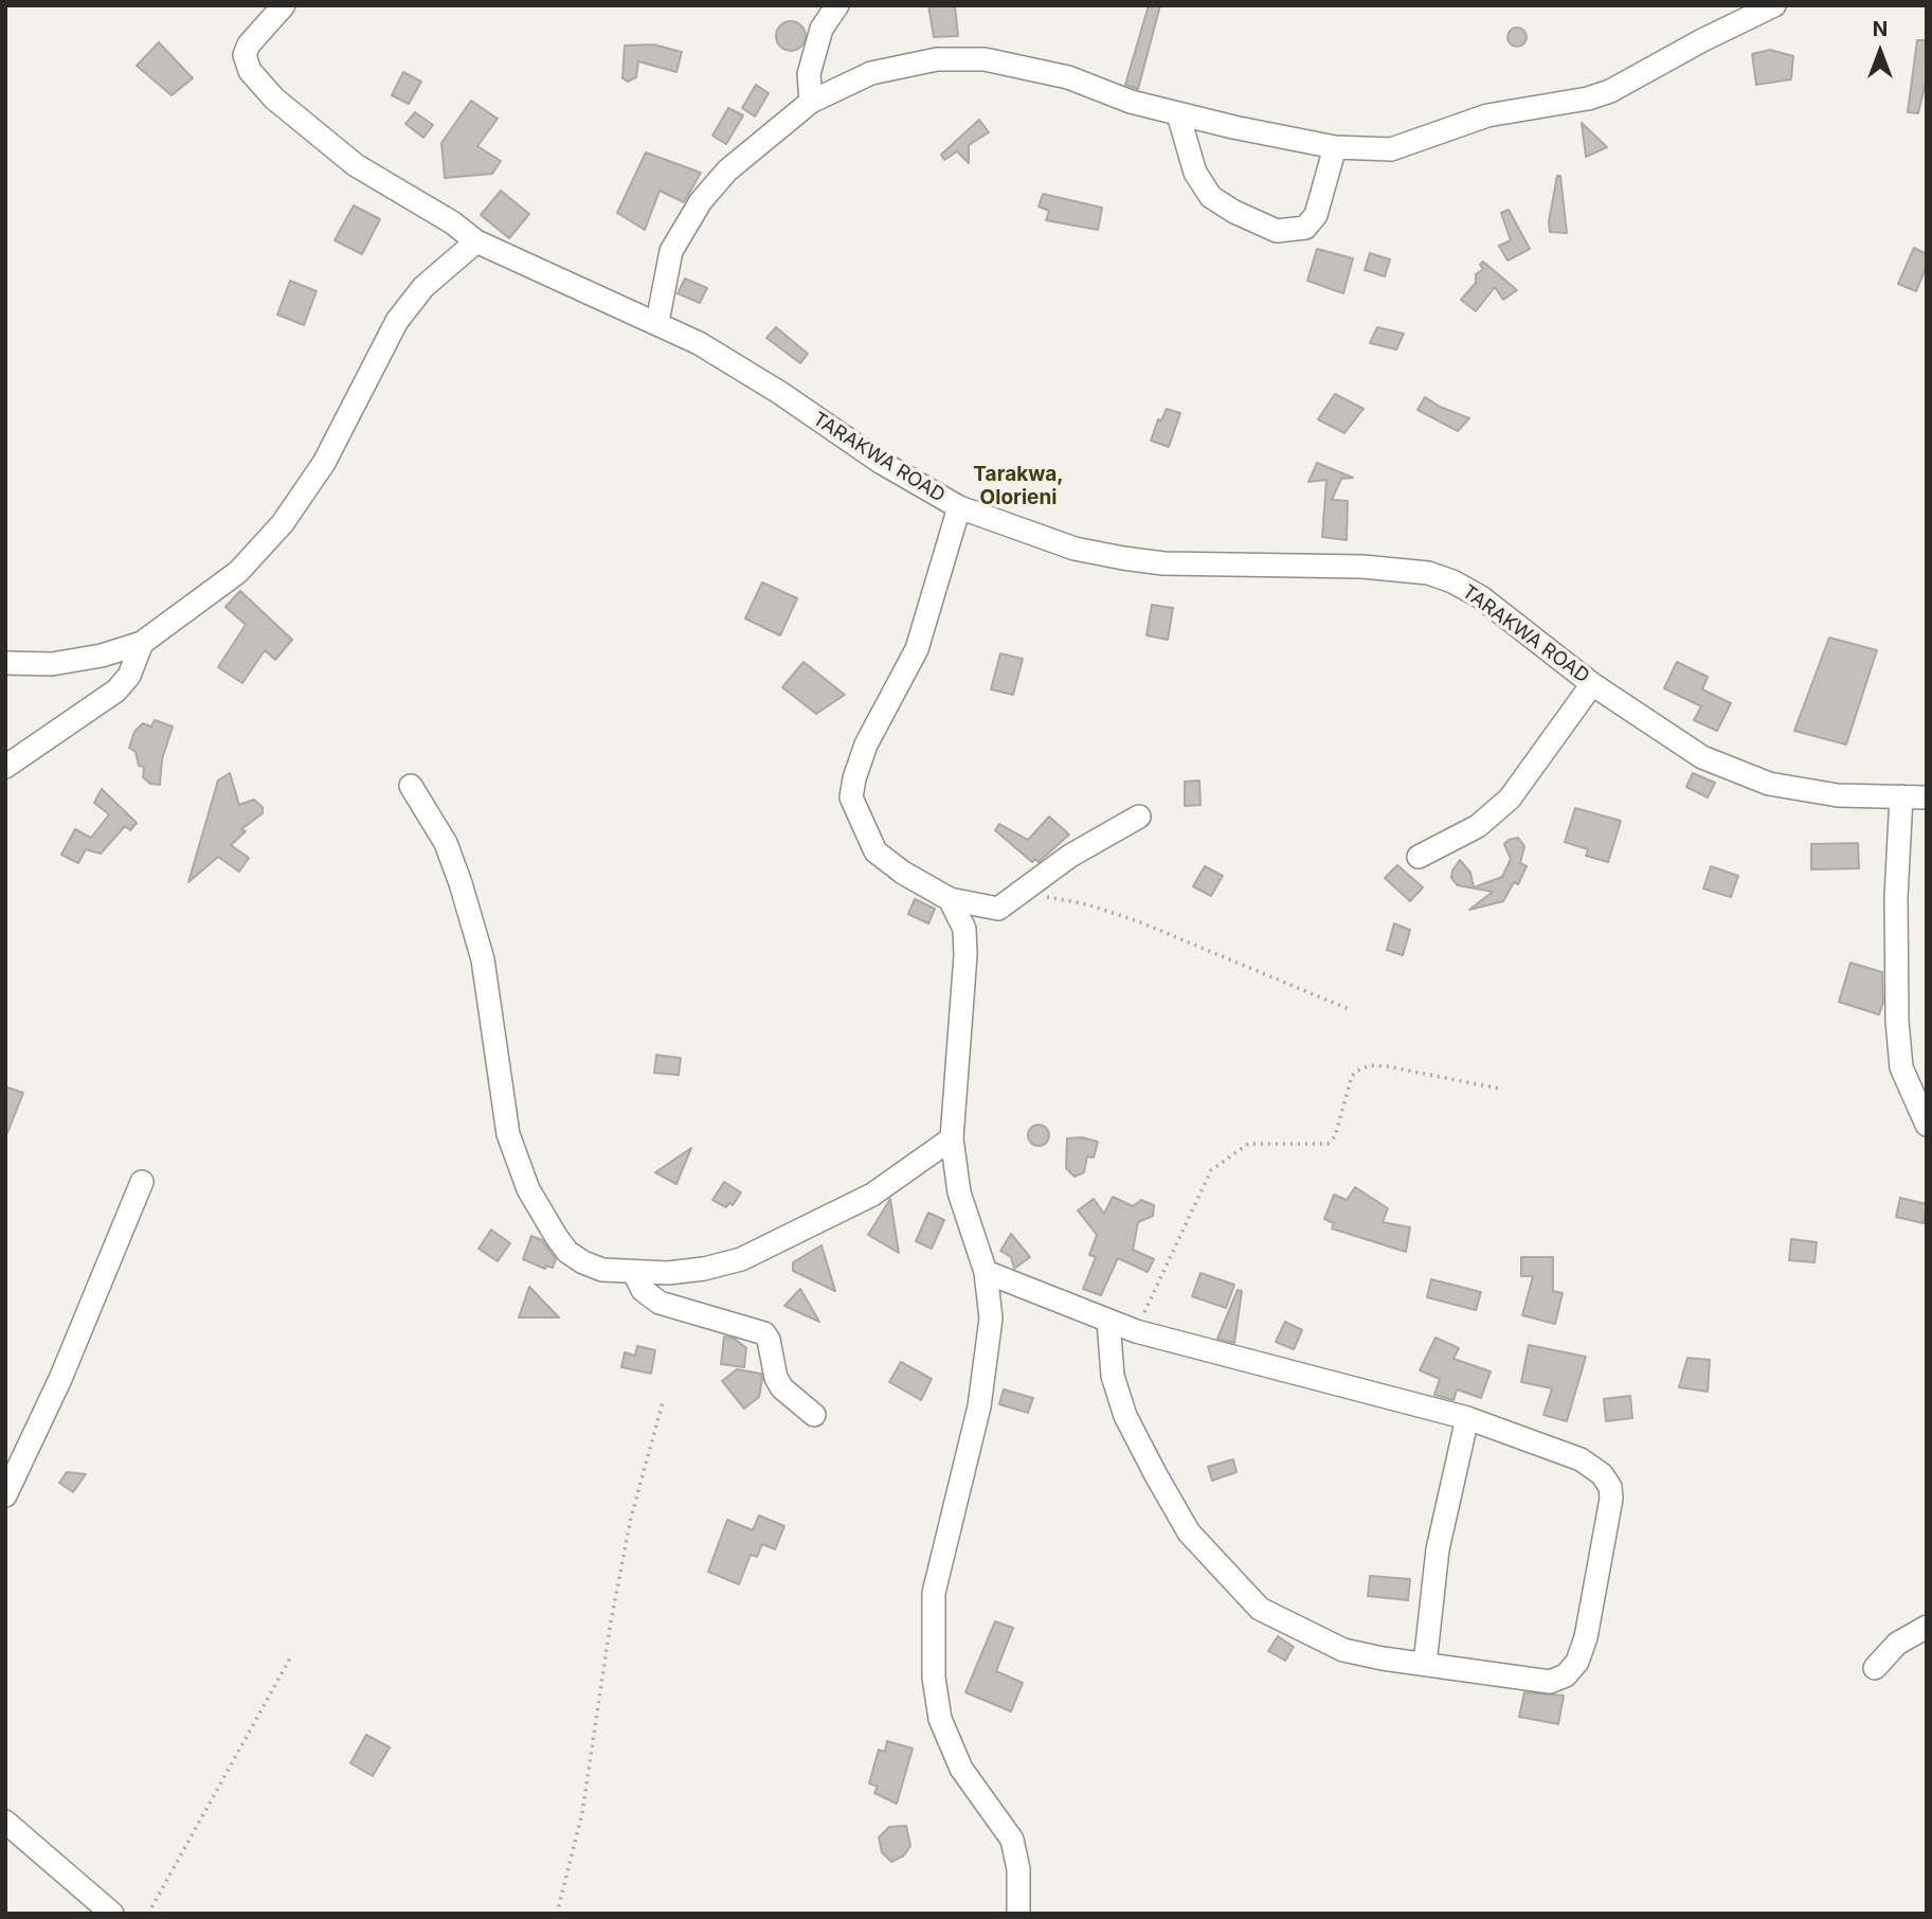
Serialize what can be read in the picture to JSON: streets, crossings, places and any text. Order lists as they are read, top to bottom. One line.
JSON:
{"streets":{"street":["TARAKWA ROAD"]},"districts":["Tarakwa, Olorieni"],"north":"top"}
